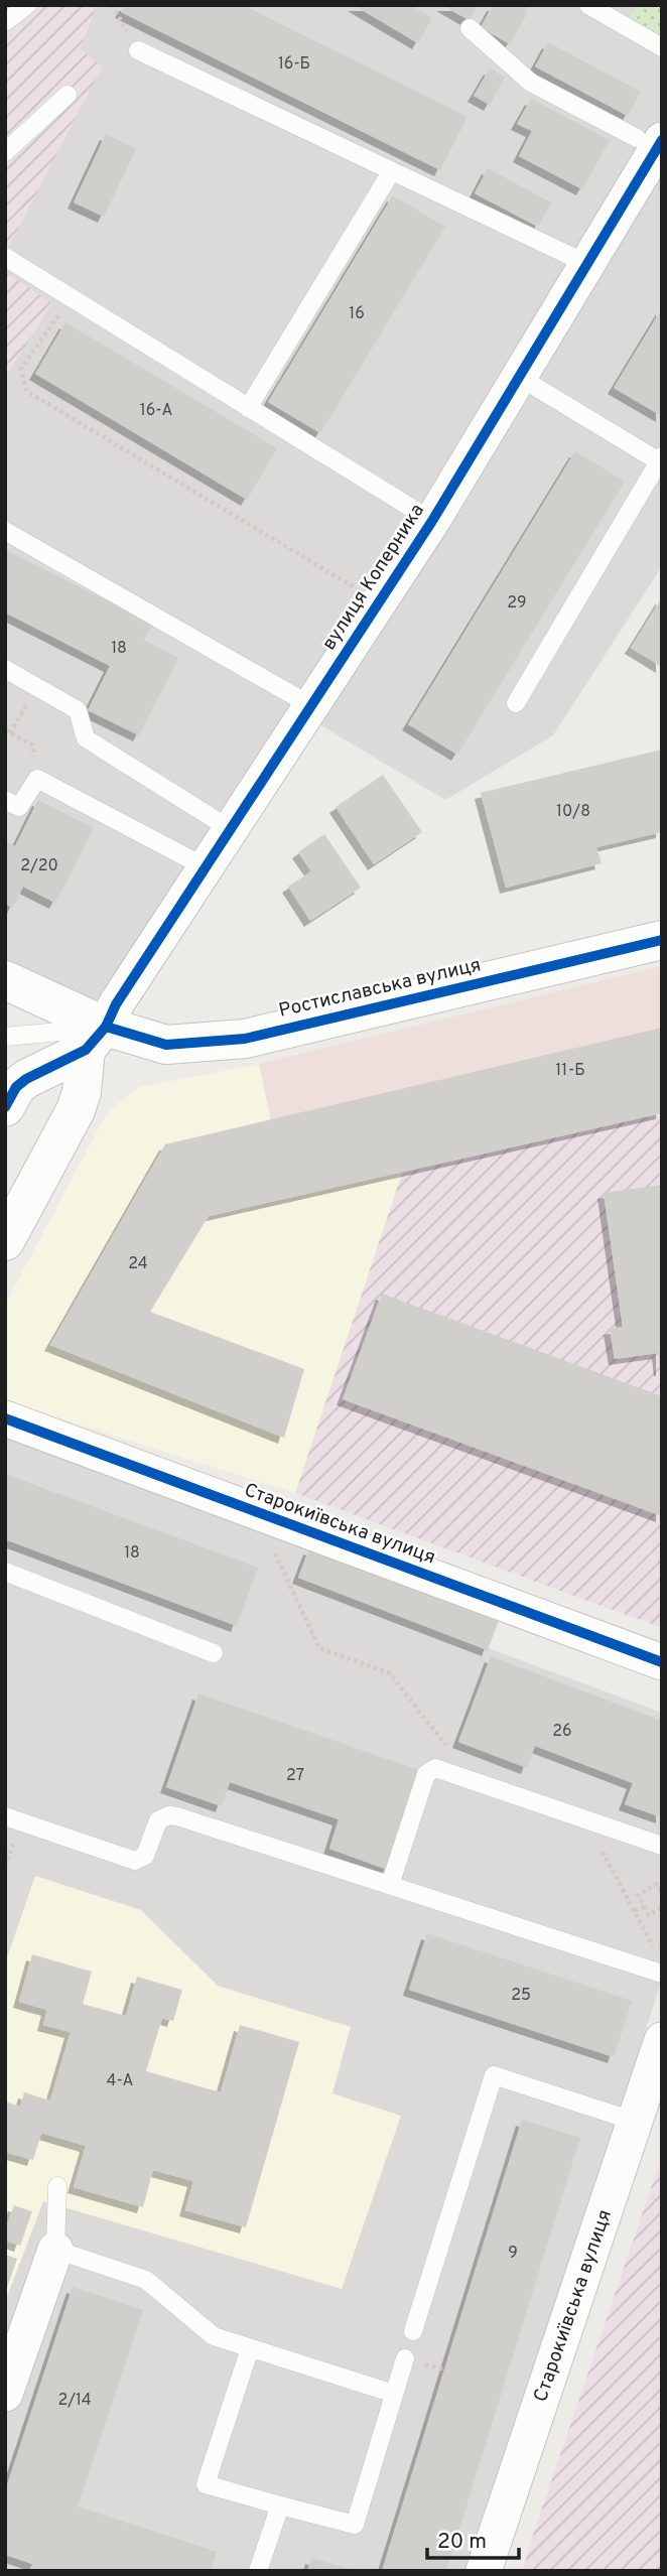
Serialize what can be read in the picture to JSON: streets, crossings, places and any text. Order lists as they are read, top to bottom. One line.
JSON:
{"streets":{"street":["вулиця Коперника","Ростиславська вулиця","Старокиївська вулиця"]},"crossings":[["вулиця Коперника","Ростиславська вулиця"]],"house_numbers":["16-Б","16","16-А","29","18","10/8","2/20","11-Б","24","18","26","27","25","4-А","9","2/14"],"scale_bar":"20 m"}
